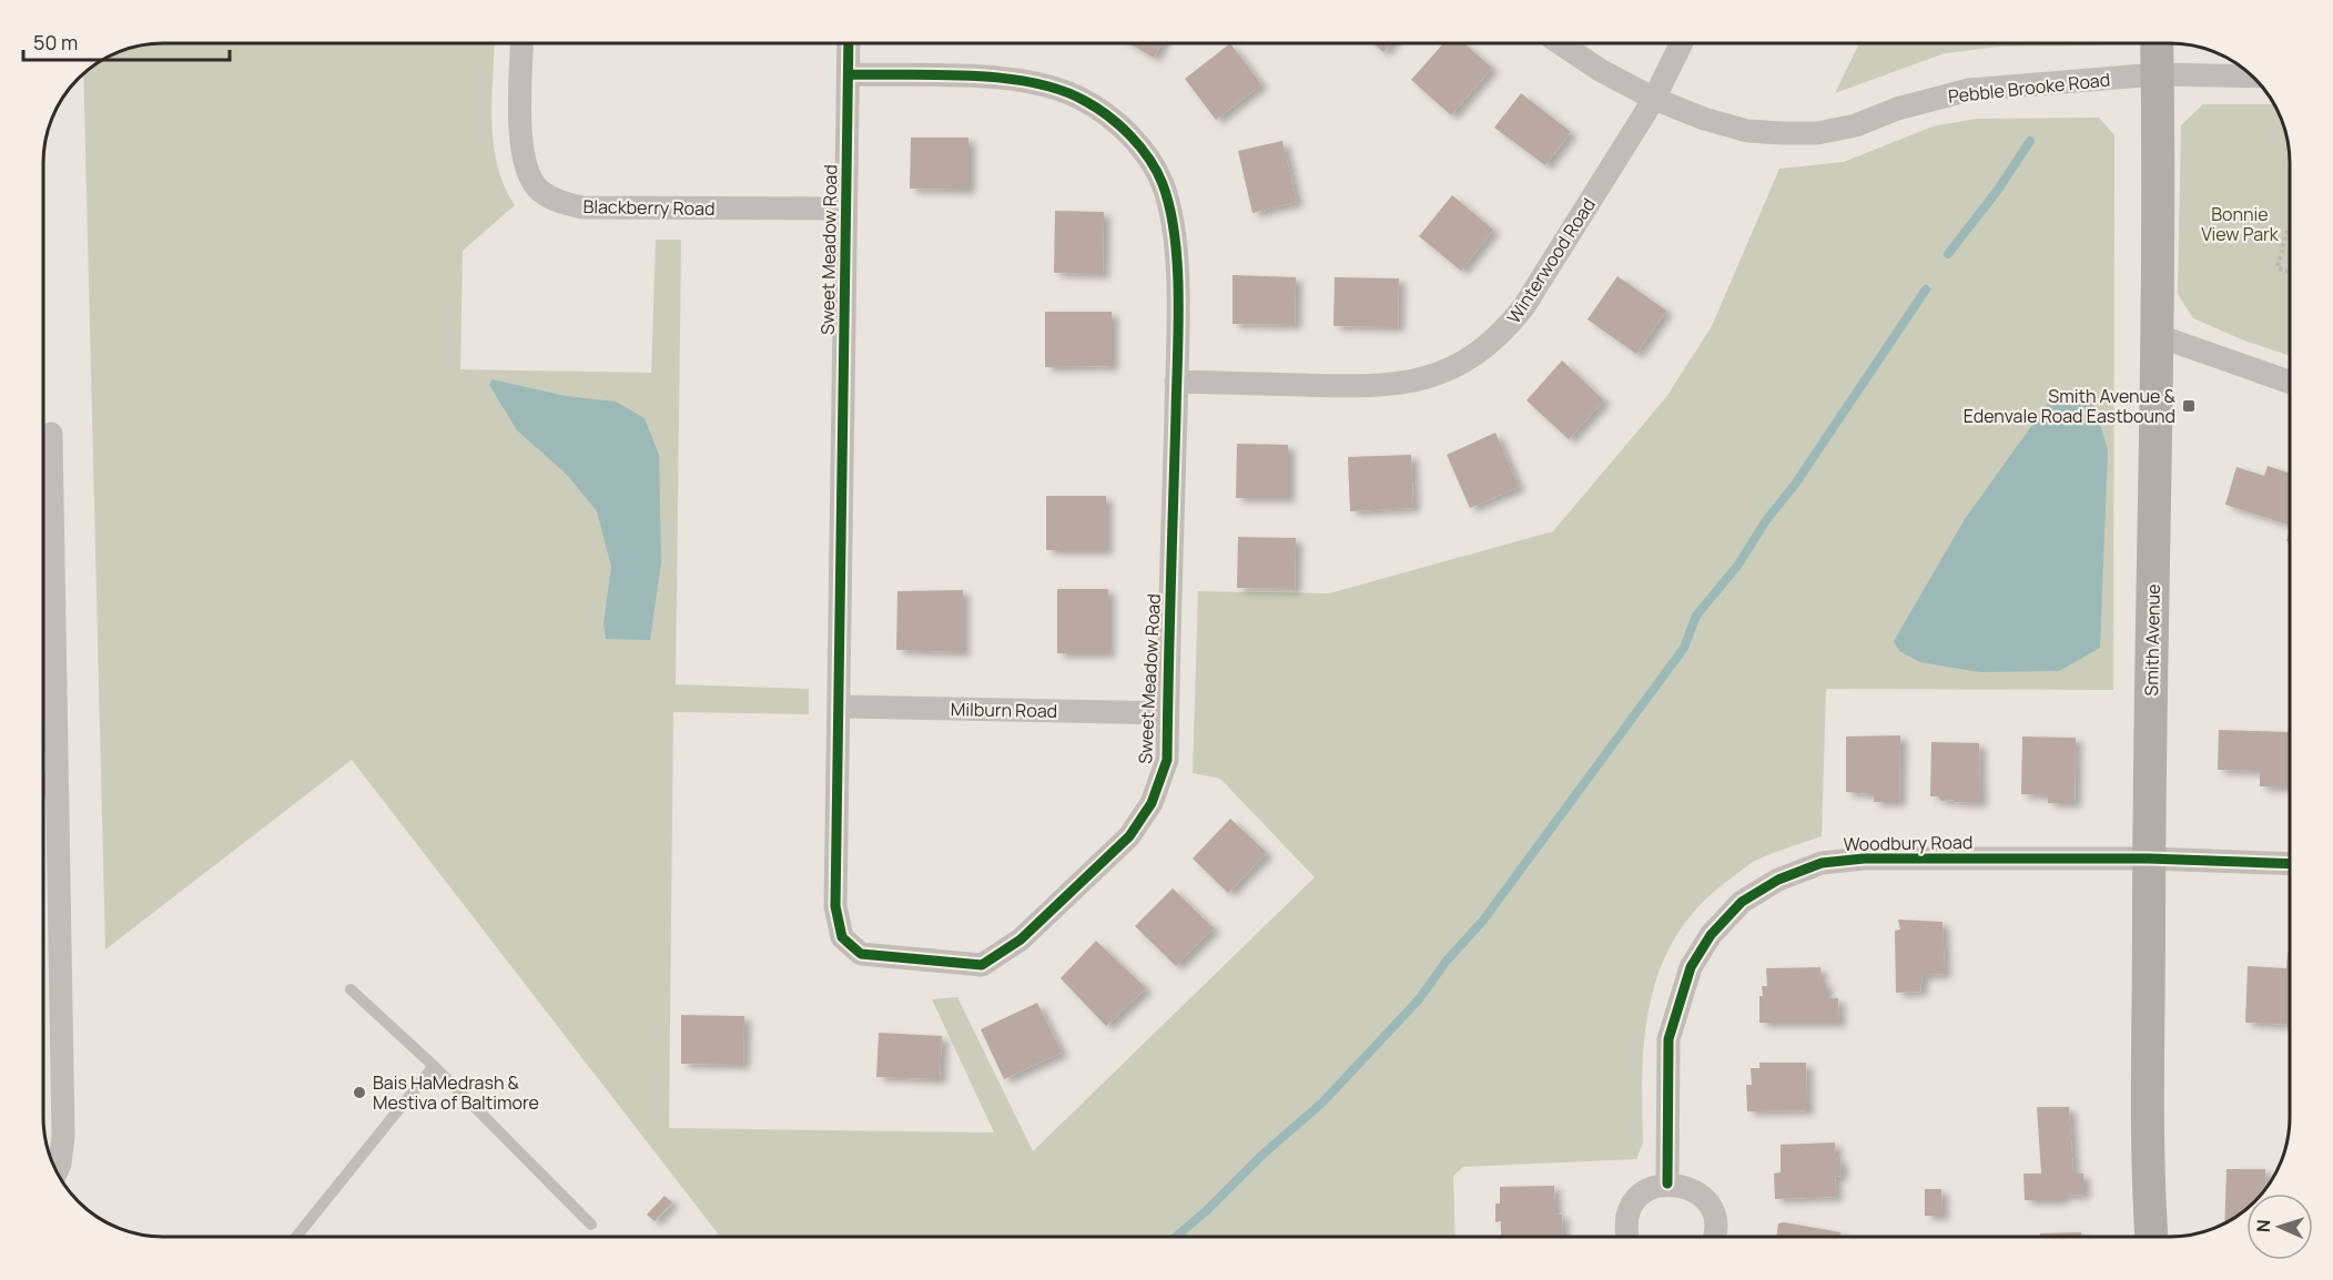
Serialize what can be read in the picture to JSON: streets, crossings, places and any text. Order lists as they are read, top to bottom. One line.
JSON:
{"streets":{"main road":["Smith Avenue"],"street":["Pebble Brooke Road","Blackberry Road","Sweet Meadow Road","Winterwood Road","Milburn Road","Woodbury Road"]},"crossings":[["Pebble Brooke Road","Winterwood Road"],["Pebble Brooke Road","Smith Avenue"],["Blackberry Road","Sweet Meadow Road"],["Sweet Meadow Road","Winterwood Road"],["Sweet Meadow Road","Milburn Road"],["Smith Avenue","Woodbury Road"]],"parks":["Bonnie View Park"],"places":{"transit":["Smith Avenue & Edenvale Road Eastbound"],"other":["Bais HaMedrash & Mestiva of Baltimore"]},"scale_bar":"50 m","north":"left"}
